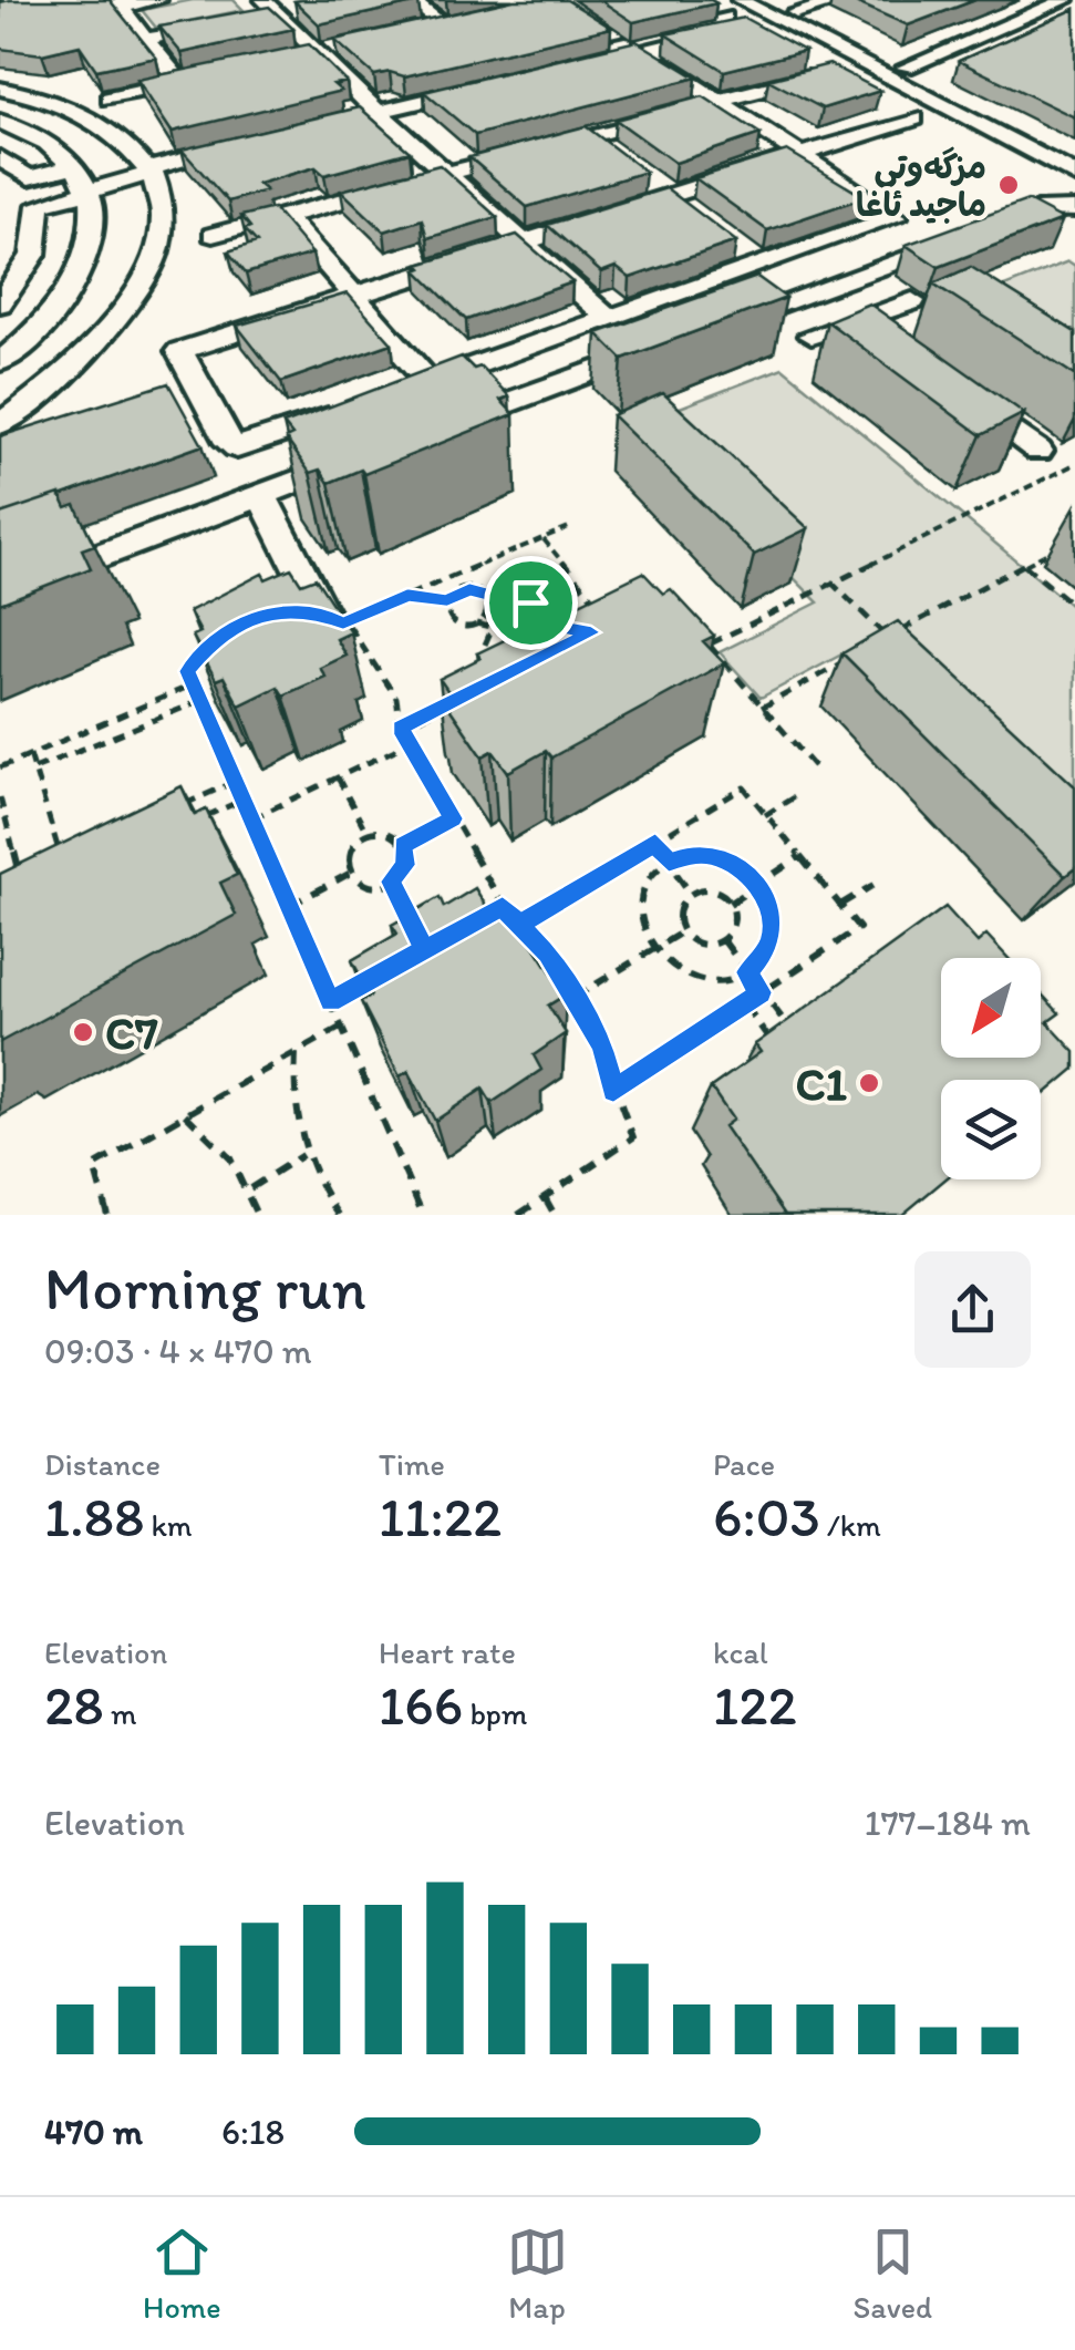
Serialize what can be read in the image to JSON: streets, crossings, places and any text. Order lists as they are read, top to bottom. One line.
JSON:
{"places":["مزگەوتی ماجید ئاغا","C7","C1"],"north":"bottom left","page":{"heading":["Morning run","09:03 · 4 × 470 m"],"stats":[["Distance","1.88 km"],["Time","11:22"],["Pace","6:03 /km"],["Elevation","28 m"],["Heart rate","166 bpm"],["kcal","122"]],"chart":["Elevation","177–184 m"],"list":[{"name":"470 m","note":"6:18"}],"tabs":["Home","Map","Saved"]}}
